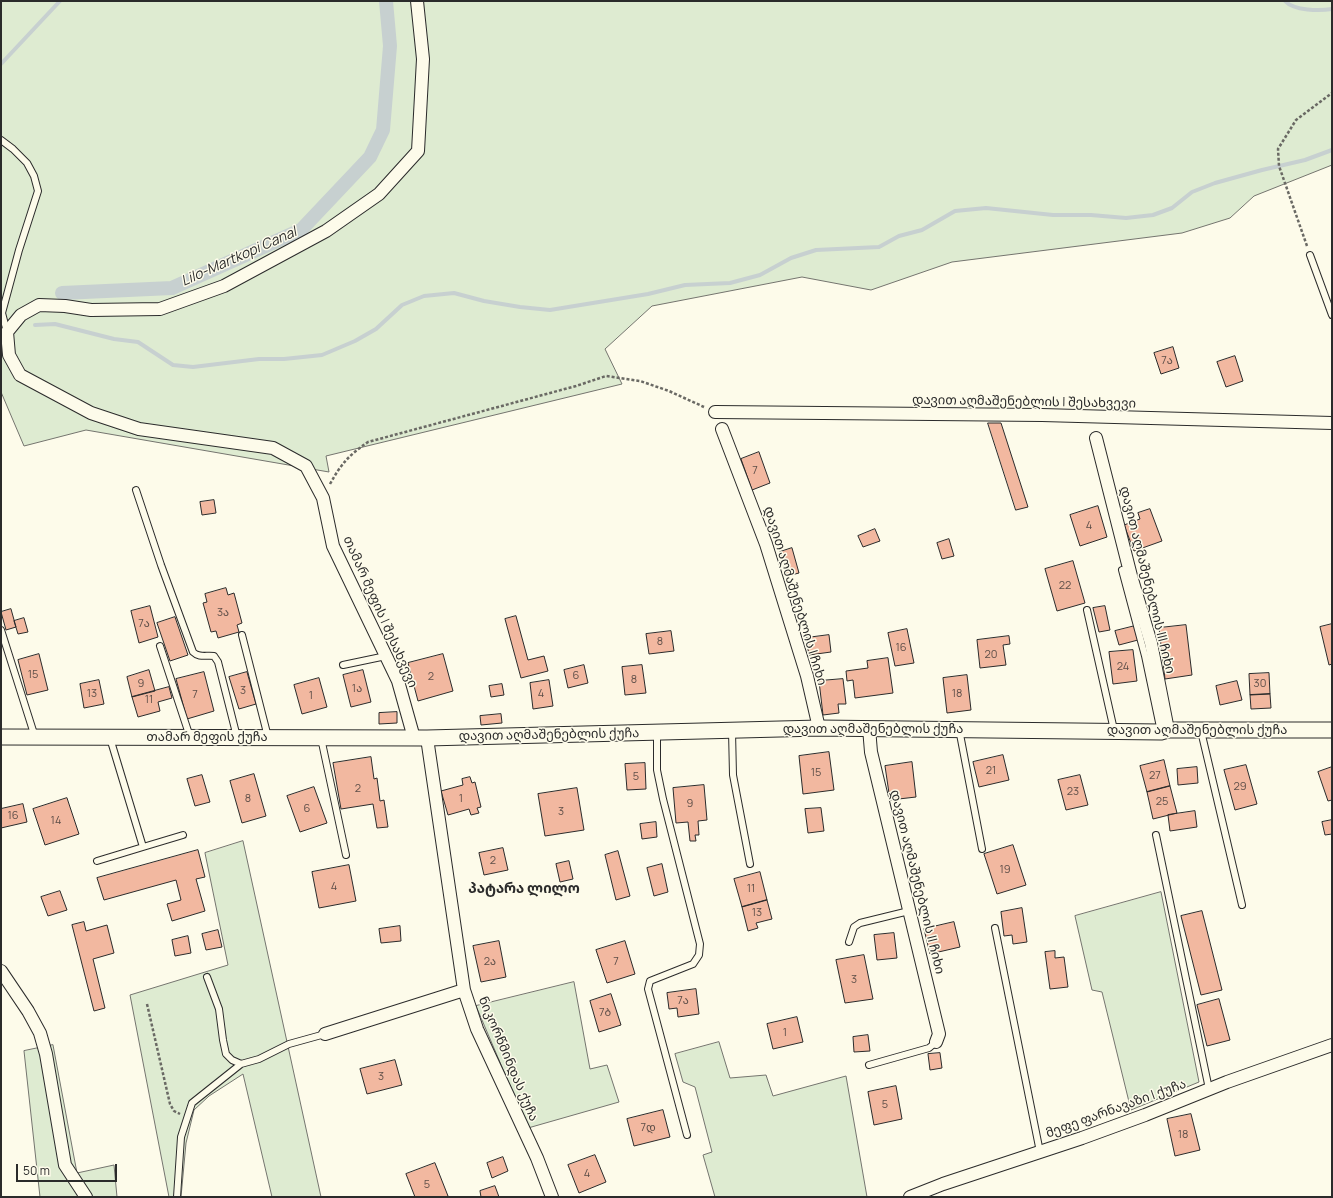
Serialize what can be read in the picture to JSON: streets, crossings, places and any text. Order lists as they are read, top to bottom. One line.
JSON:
{"streets":{"street":["დავით აღმაშენებლის I შესახვევი","დავით აღმაშენებლის III ჩიხი","დავით აღმაშენებლის I ჩიხი","თამარ მეფის I შესახვევი","დავით აღმაშენებლის ქუჩა","თამარ მეფის ქუჩა","დავით აღმაშენებლის II ჩიხი","ნიკორწმინდას ქუჩა","მეფე ფარნავაზი I ქუჩა"]},"crossings":[["დავით აღმაშენებლის III ჩიხი","დავით აღმაშენებლის ქუჩა"],["დავით აღმაშენებლის I ჩიხი","დავით აღმაშენებლის ქუჩა"],["თამარ მეფის I შესახვევი","დავით აღმაშენებლის ქუჩა"],["თამარ მეფის I შესახვევი","თამარ მეფის ქუჩა"],["თამარ მეფის I შესახვევი","ნიკორწმინდას ქუჩა"],["დავით აღმაშენებლის ქუჩა","თამარ მეფის ქუჩა"],["დავით აღმაშენებლის ქუჩა","დავით აღმაშენებლის II ჩიხი"],["დავით აღმაშენებლის ქუჩა","ნიკორწმინდას ქუჩა"],["თამარ მეფის ქუჩა","ნიკორწმინდას ქუჩა"]],"districts":["პატარა ლილო"],"water":["Lilo-Martkopi Canal"],"house_numbers":["7ა","7","4","22","3ა","7ა","8","16","20","24","15","6","2","8","9","30","1ა","3","13","4","18","7","1","11","21","15","27","5","29","2","23","8","1","25","9","6","3","16","14","2","19","4","11","13","2ა","7","3","7ა","7ბ","1","3","5","7დ","18","4","5"],"scale_bar":"50 m"}
